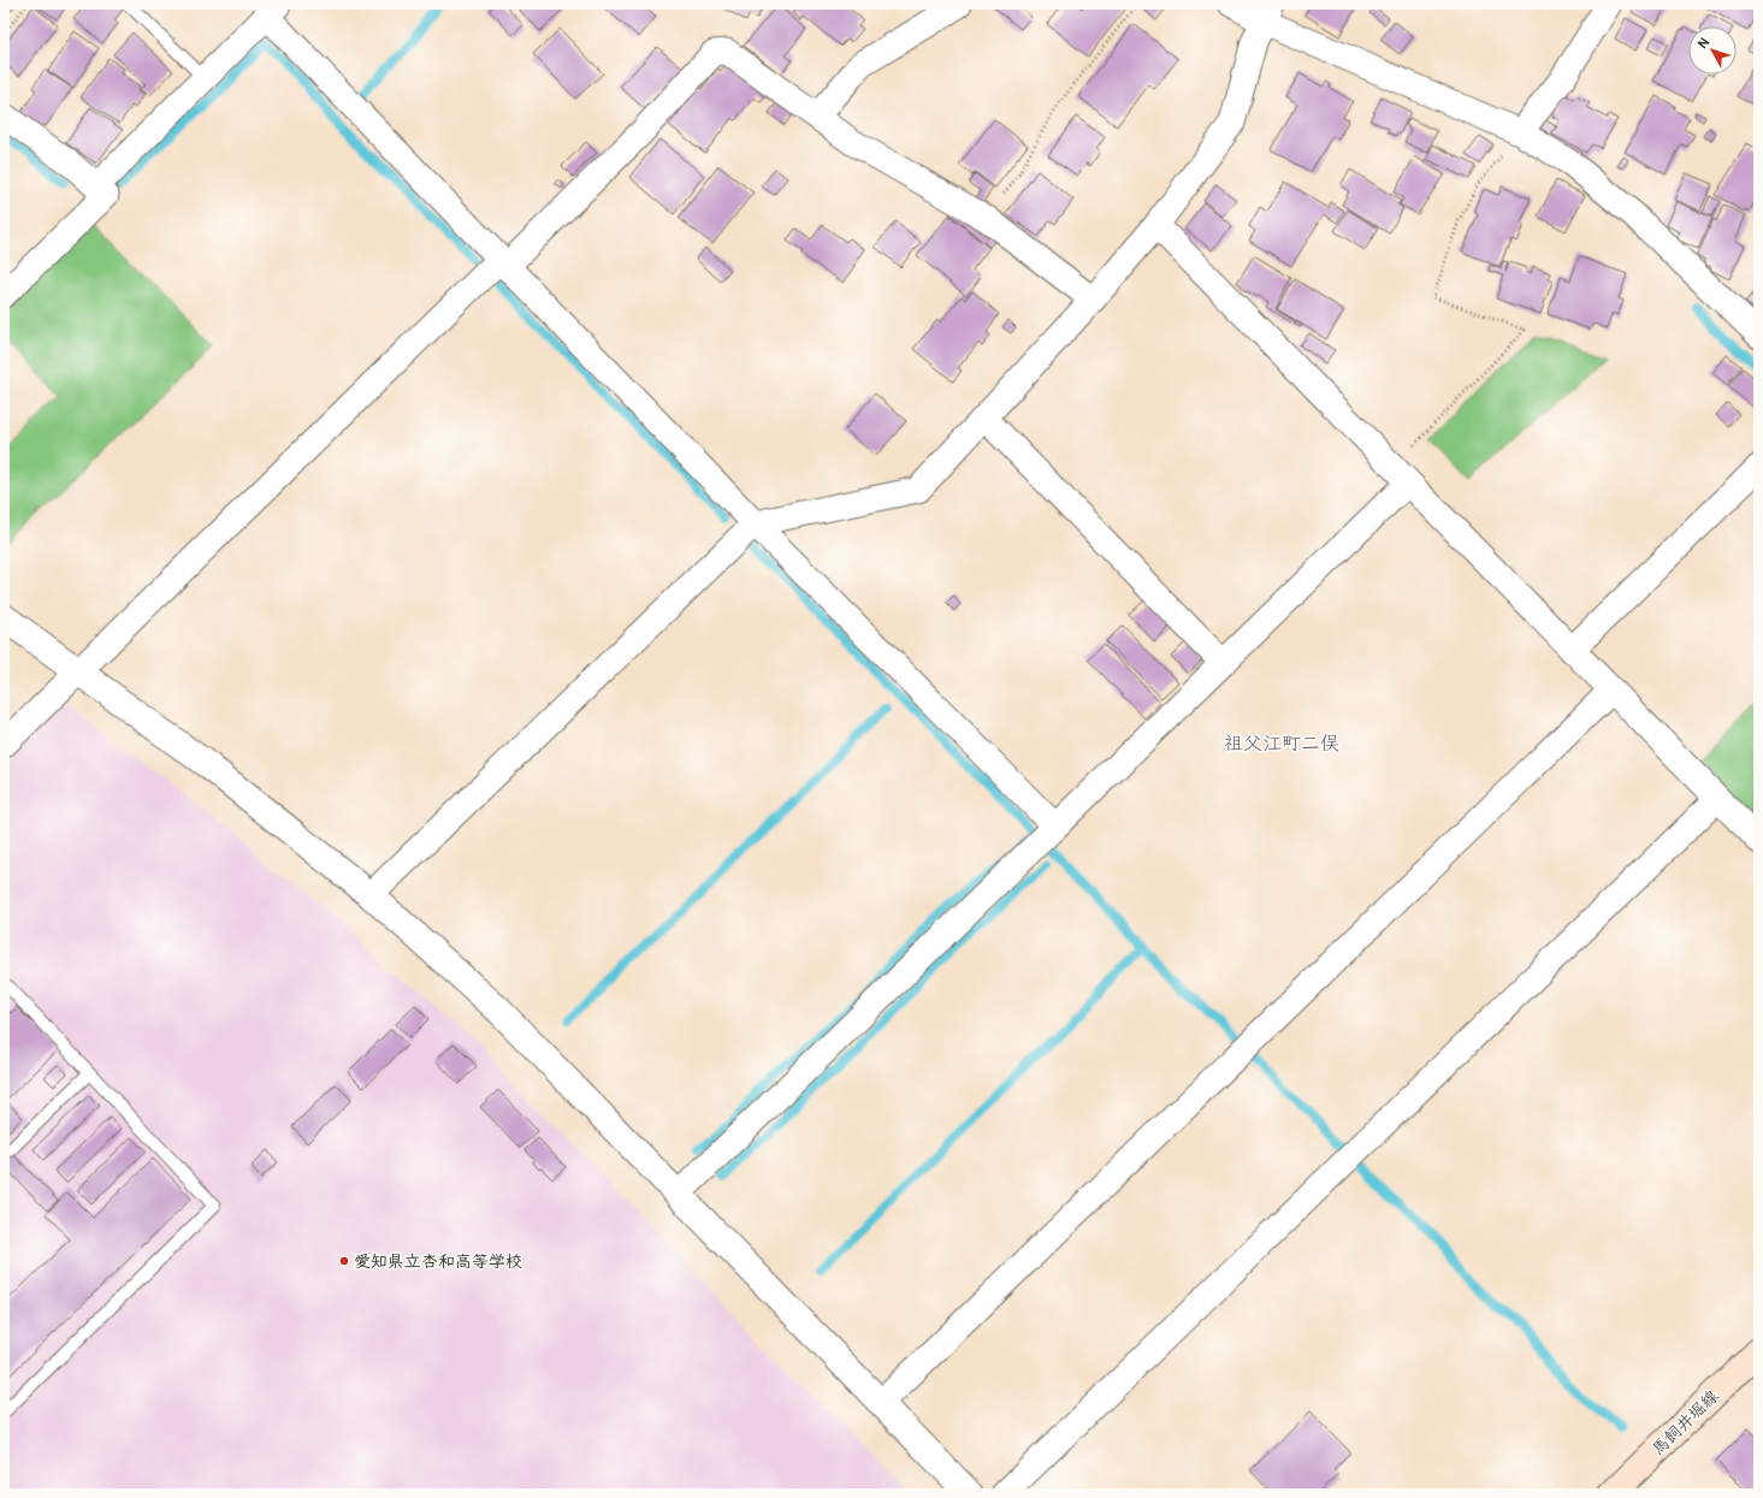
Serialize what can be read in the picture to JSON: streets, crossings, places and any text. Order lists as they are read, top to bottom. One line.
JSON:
{"streets":{"main road":["馬飼井堀線"]},"districts":["祖父江町二俣"],"places":["愛知県立杏和高等学校"],"north":"top left"}
